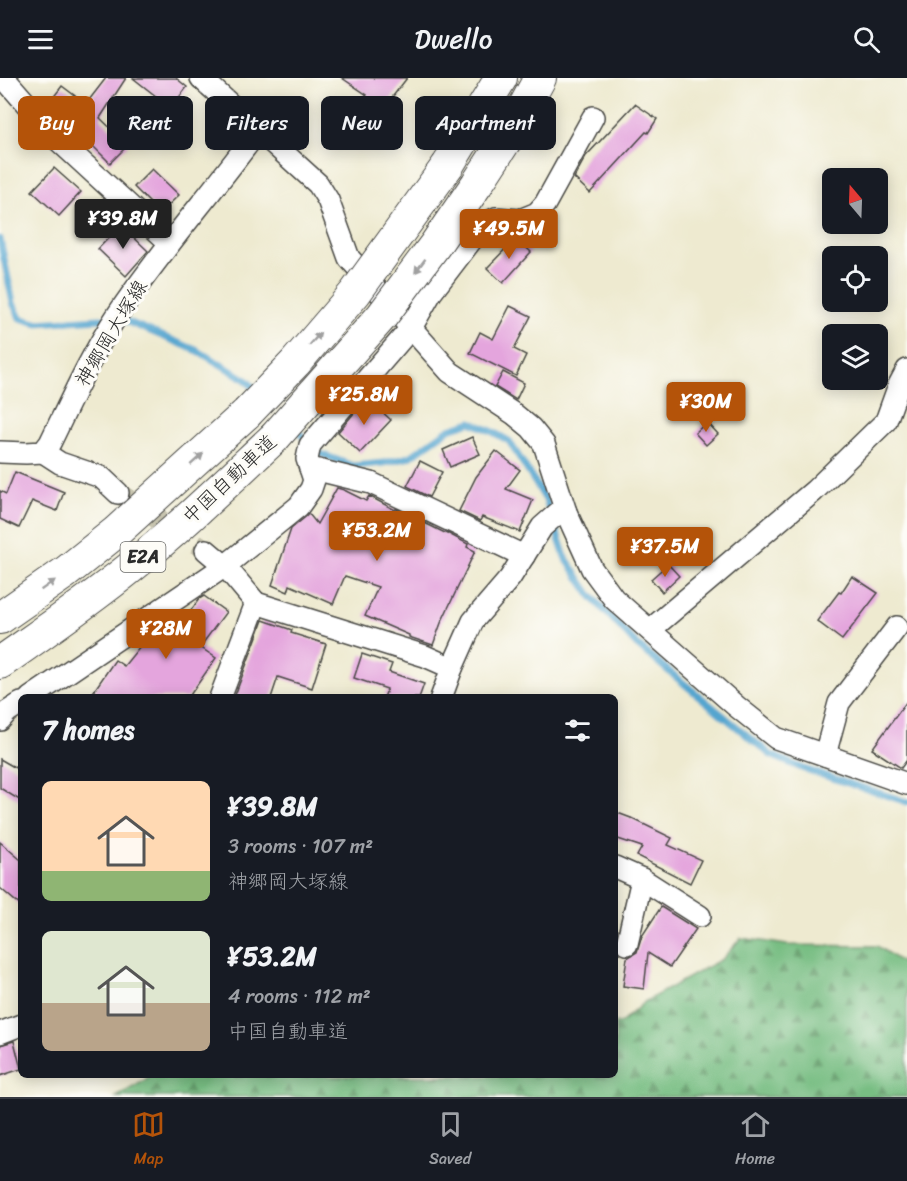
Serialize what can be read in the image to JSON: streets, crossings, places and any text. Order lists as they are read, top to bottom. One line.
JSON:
{"streets":{"highway":["中国自動車道","E2A"],"street":["神郷岡大塚線"]},"north":"top","page":{"header":"Dwello","chip":["Buy","Rent","Filters","New","Apartment"],"price":["¥39.8M","¥49.5M","¥25.8M","¥30M","¥53.2M","¥37.5M","¥28M"],"heading":"7 homes","list":[{"name":"¥39.8M","note":"3 rooms · 107 m² · 神郷岡大塚線"},{"name":"¥53.2M","note":"4 rooms · 112 m² · 中国自動車道"}],"tabs":["Map","Saved","Home"]}}
